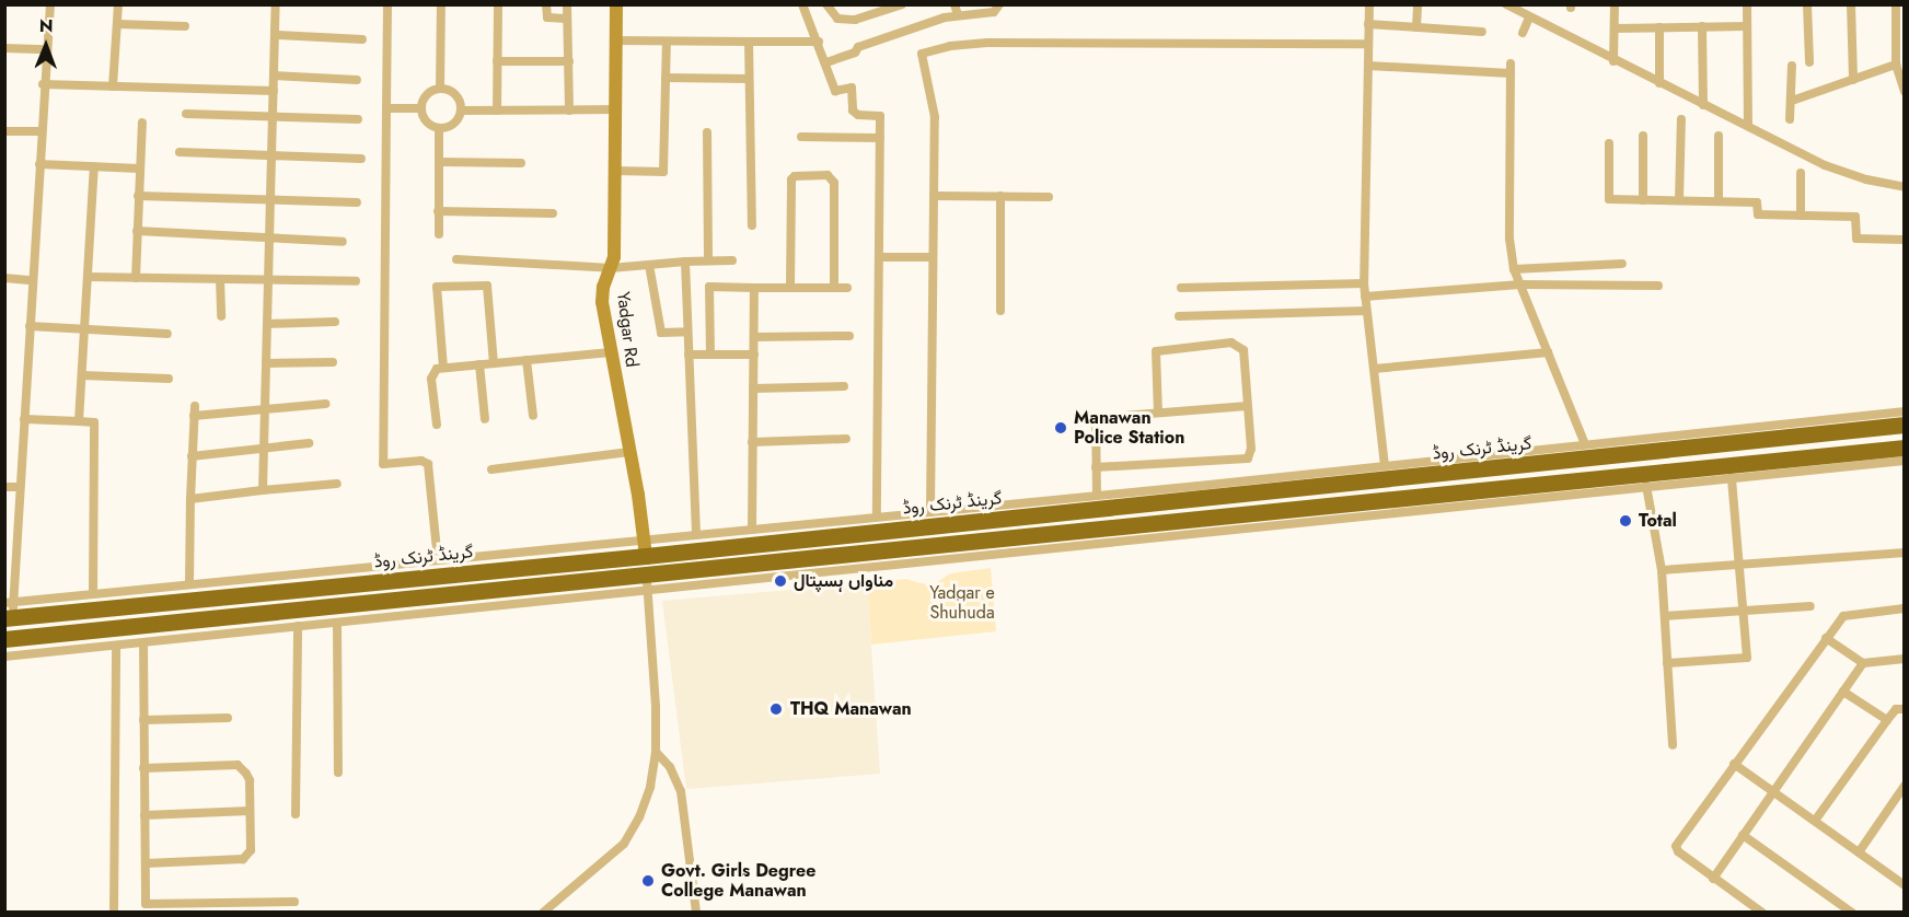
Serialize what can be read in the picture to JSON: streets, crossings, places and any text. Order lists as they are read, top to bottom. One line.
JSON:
{"streets":{"highway":["گرینڈ ٹرنک روڈ"],"street":["Yadgar Rd"]},"crossings":[["Yadgar Rd","گرینڈ ٹرنک روڈ"]],"parks":["Yadgar e Shuhuda"],"places":["Manawan Police Station","Total","مناواں ہسپتال","THQ Manawan","Govt. Girls Degree College Manawan"],"north":"top"}
